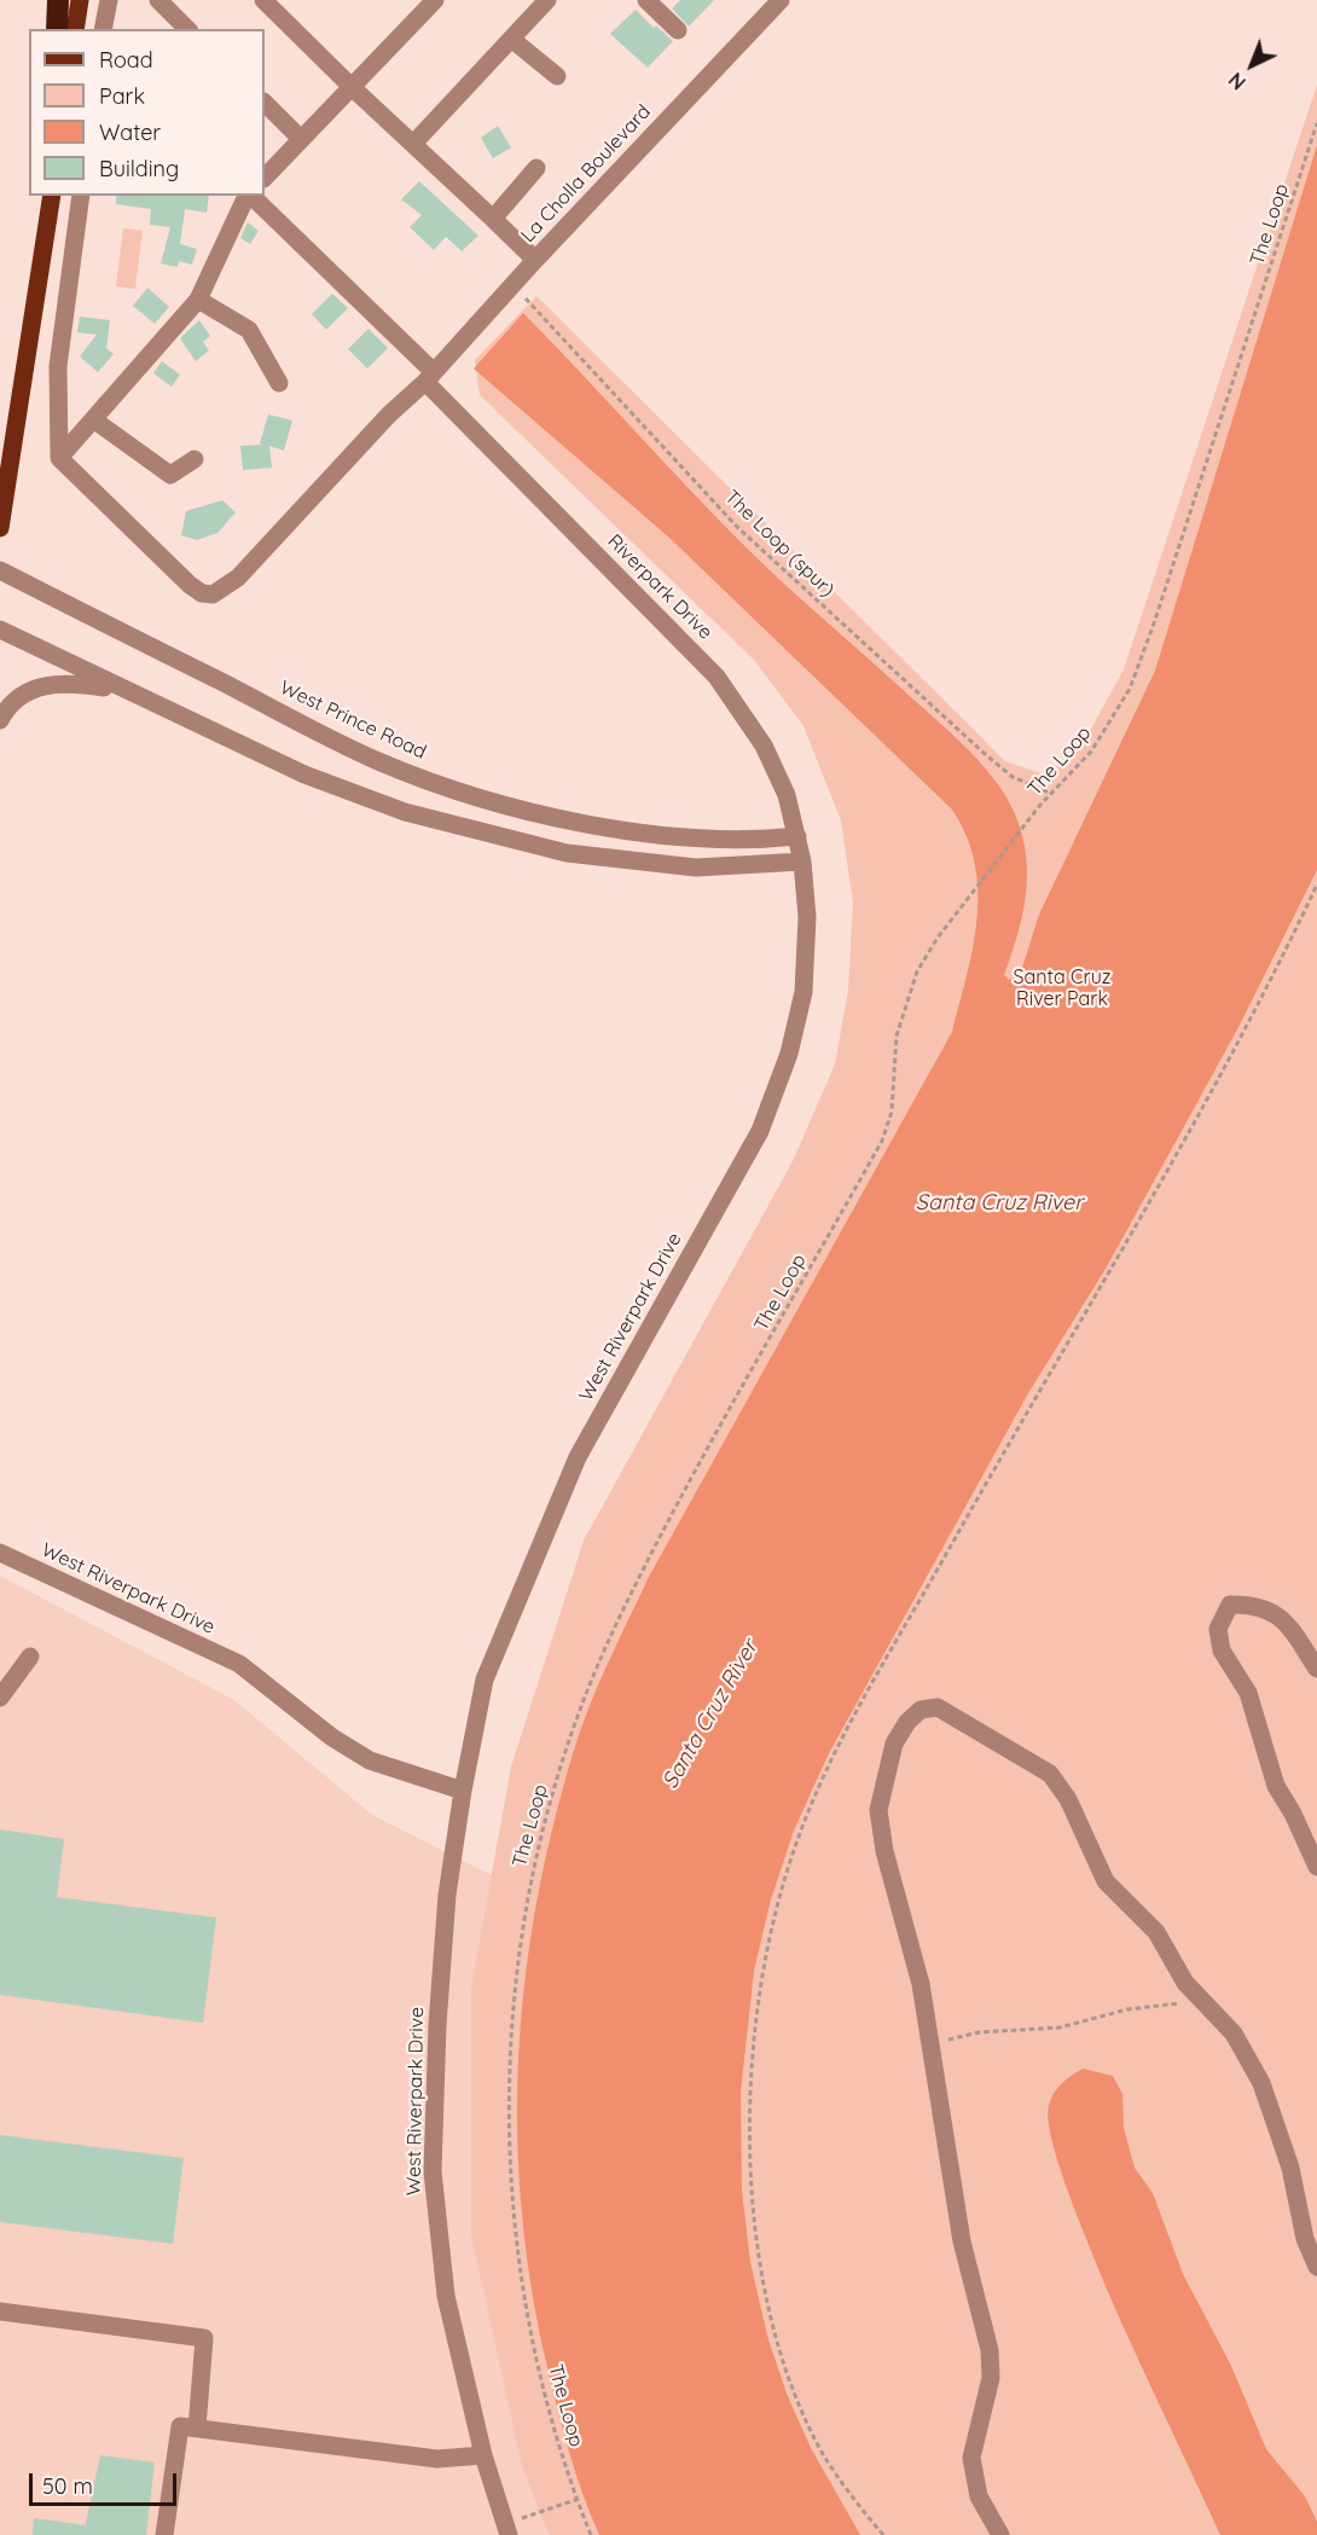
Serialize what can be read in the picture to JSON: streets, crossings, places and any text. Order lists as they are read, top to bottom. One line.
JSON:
{"streets":{"street":["La Cholla Boulevard","Riverpark Drive","West Prince Road","West Riverpark Drive"],"path":["The Loop","The Loop (spur)"]},"crossings":[["La Cholla Boulevard","The Loop (spur)"],["La Cholla Boulevard","Riverpark Drive"],["The Loop","The Loop (spur)"],["Riverpark Drive","West Prince Road"],["Riverpark Drive","West Riverpark Drive"]],"water":["Santa Cruz River"],"parks":["Santa Cruz River Park"],"legend":["Road","Park","Water","Building"],"scale_bar":"50 m","north":"bottom left"}
